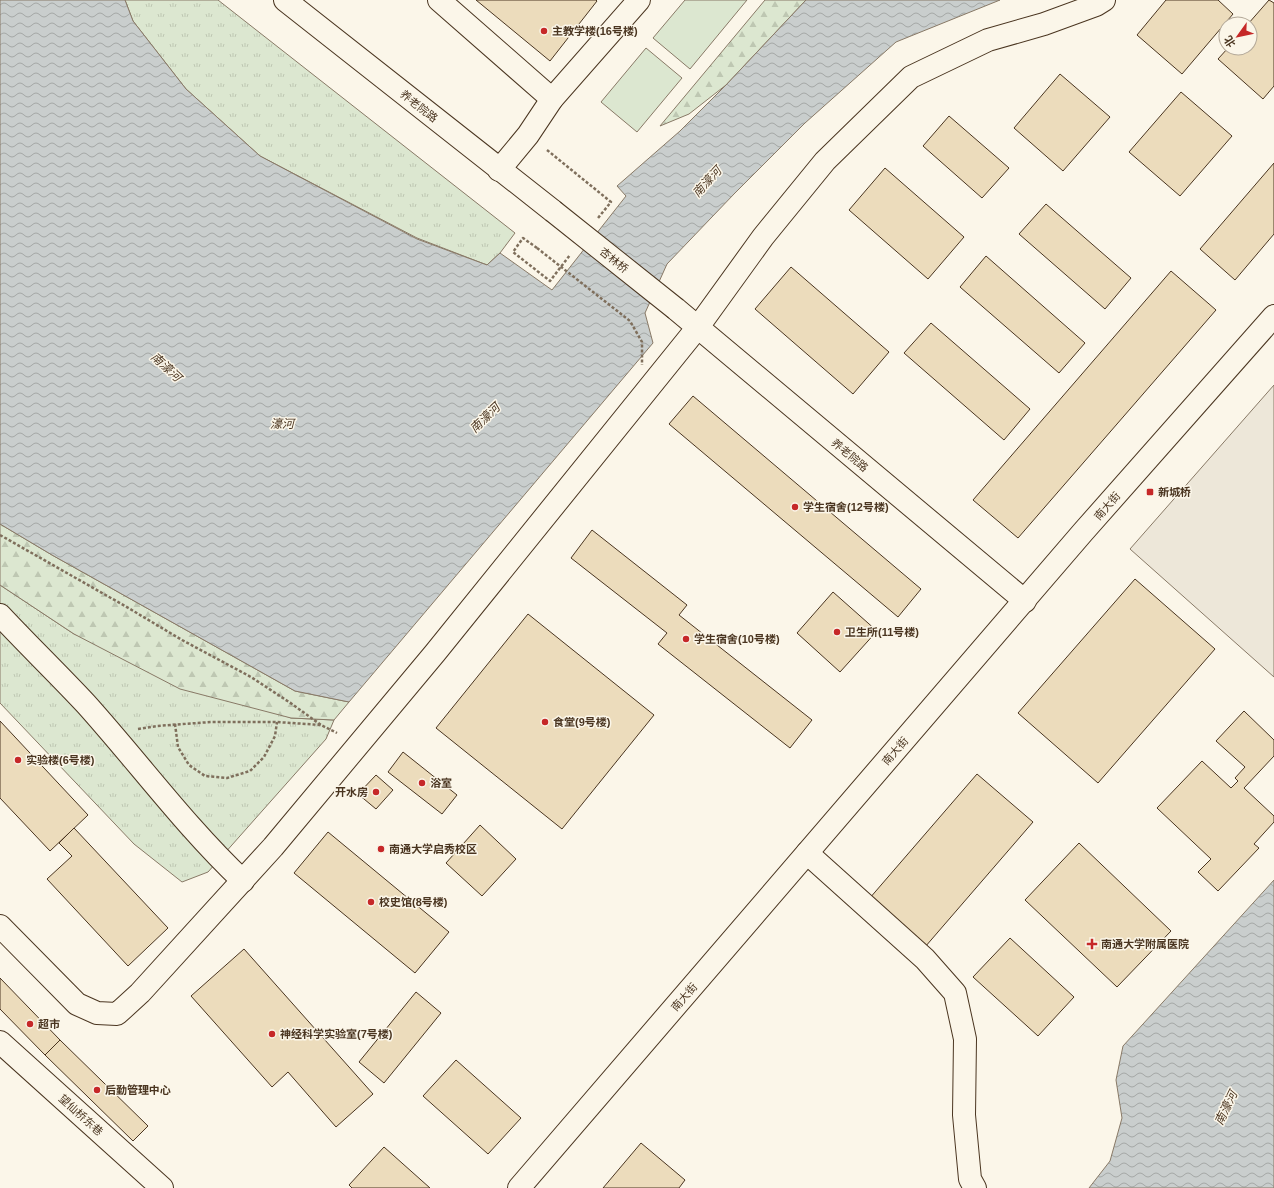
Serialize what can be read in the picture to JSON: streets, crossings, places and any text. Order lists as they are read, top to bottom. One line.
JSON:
{"streets":{"main road":["养老院路","杏林桥","南大街","望仙桥东巷"]},"crossings":[["养老院路","杏林桥"],["养老院路","南大街"]],"water":["南濠河","濠河"],"places":{"other":["主教学楼(16号楼)","学生宿舍(12号楼)","卫生所(11号楼)","学生宿舍(10号楼)","食堂(9号楼)","实验楼(6号楼)","浴室","开水房","南通大学启秀校区","校史馆(8号楼)","超市","神经科学实验室(7号楼)","后勤管理中心"],"transit":["新城桥"],"health":["南通大学附属医院"]},"north":"bottom left"}
